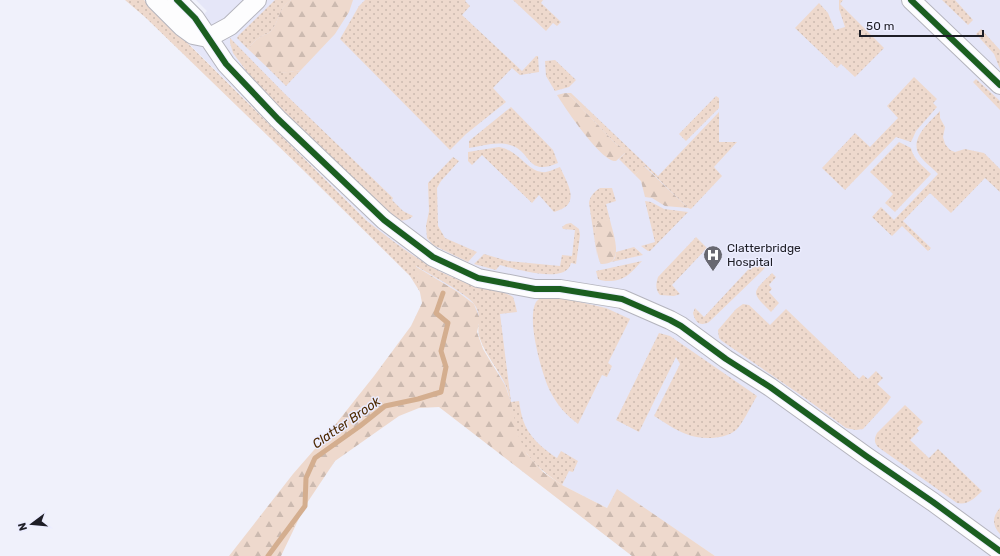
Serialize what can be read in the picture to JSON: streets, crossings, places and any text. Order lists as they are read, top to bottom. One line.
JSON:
{"water":["Clatter Brook"],"places":{"hospital":["Clatterbridge Hospital"]},"scale_bar":"50 m","north":"left"}
